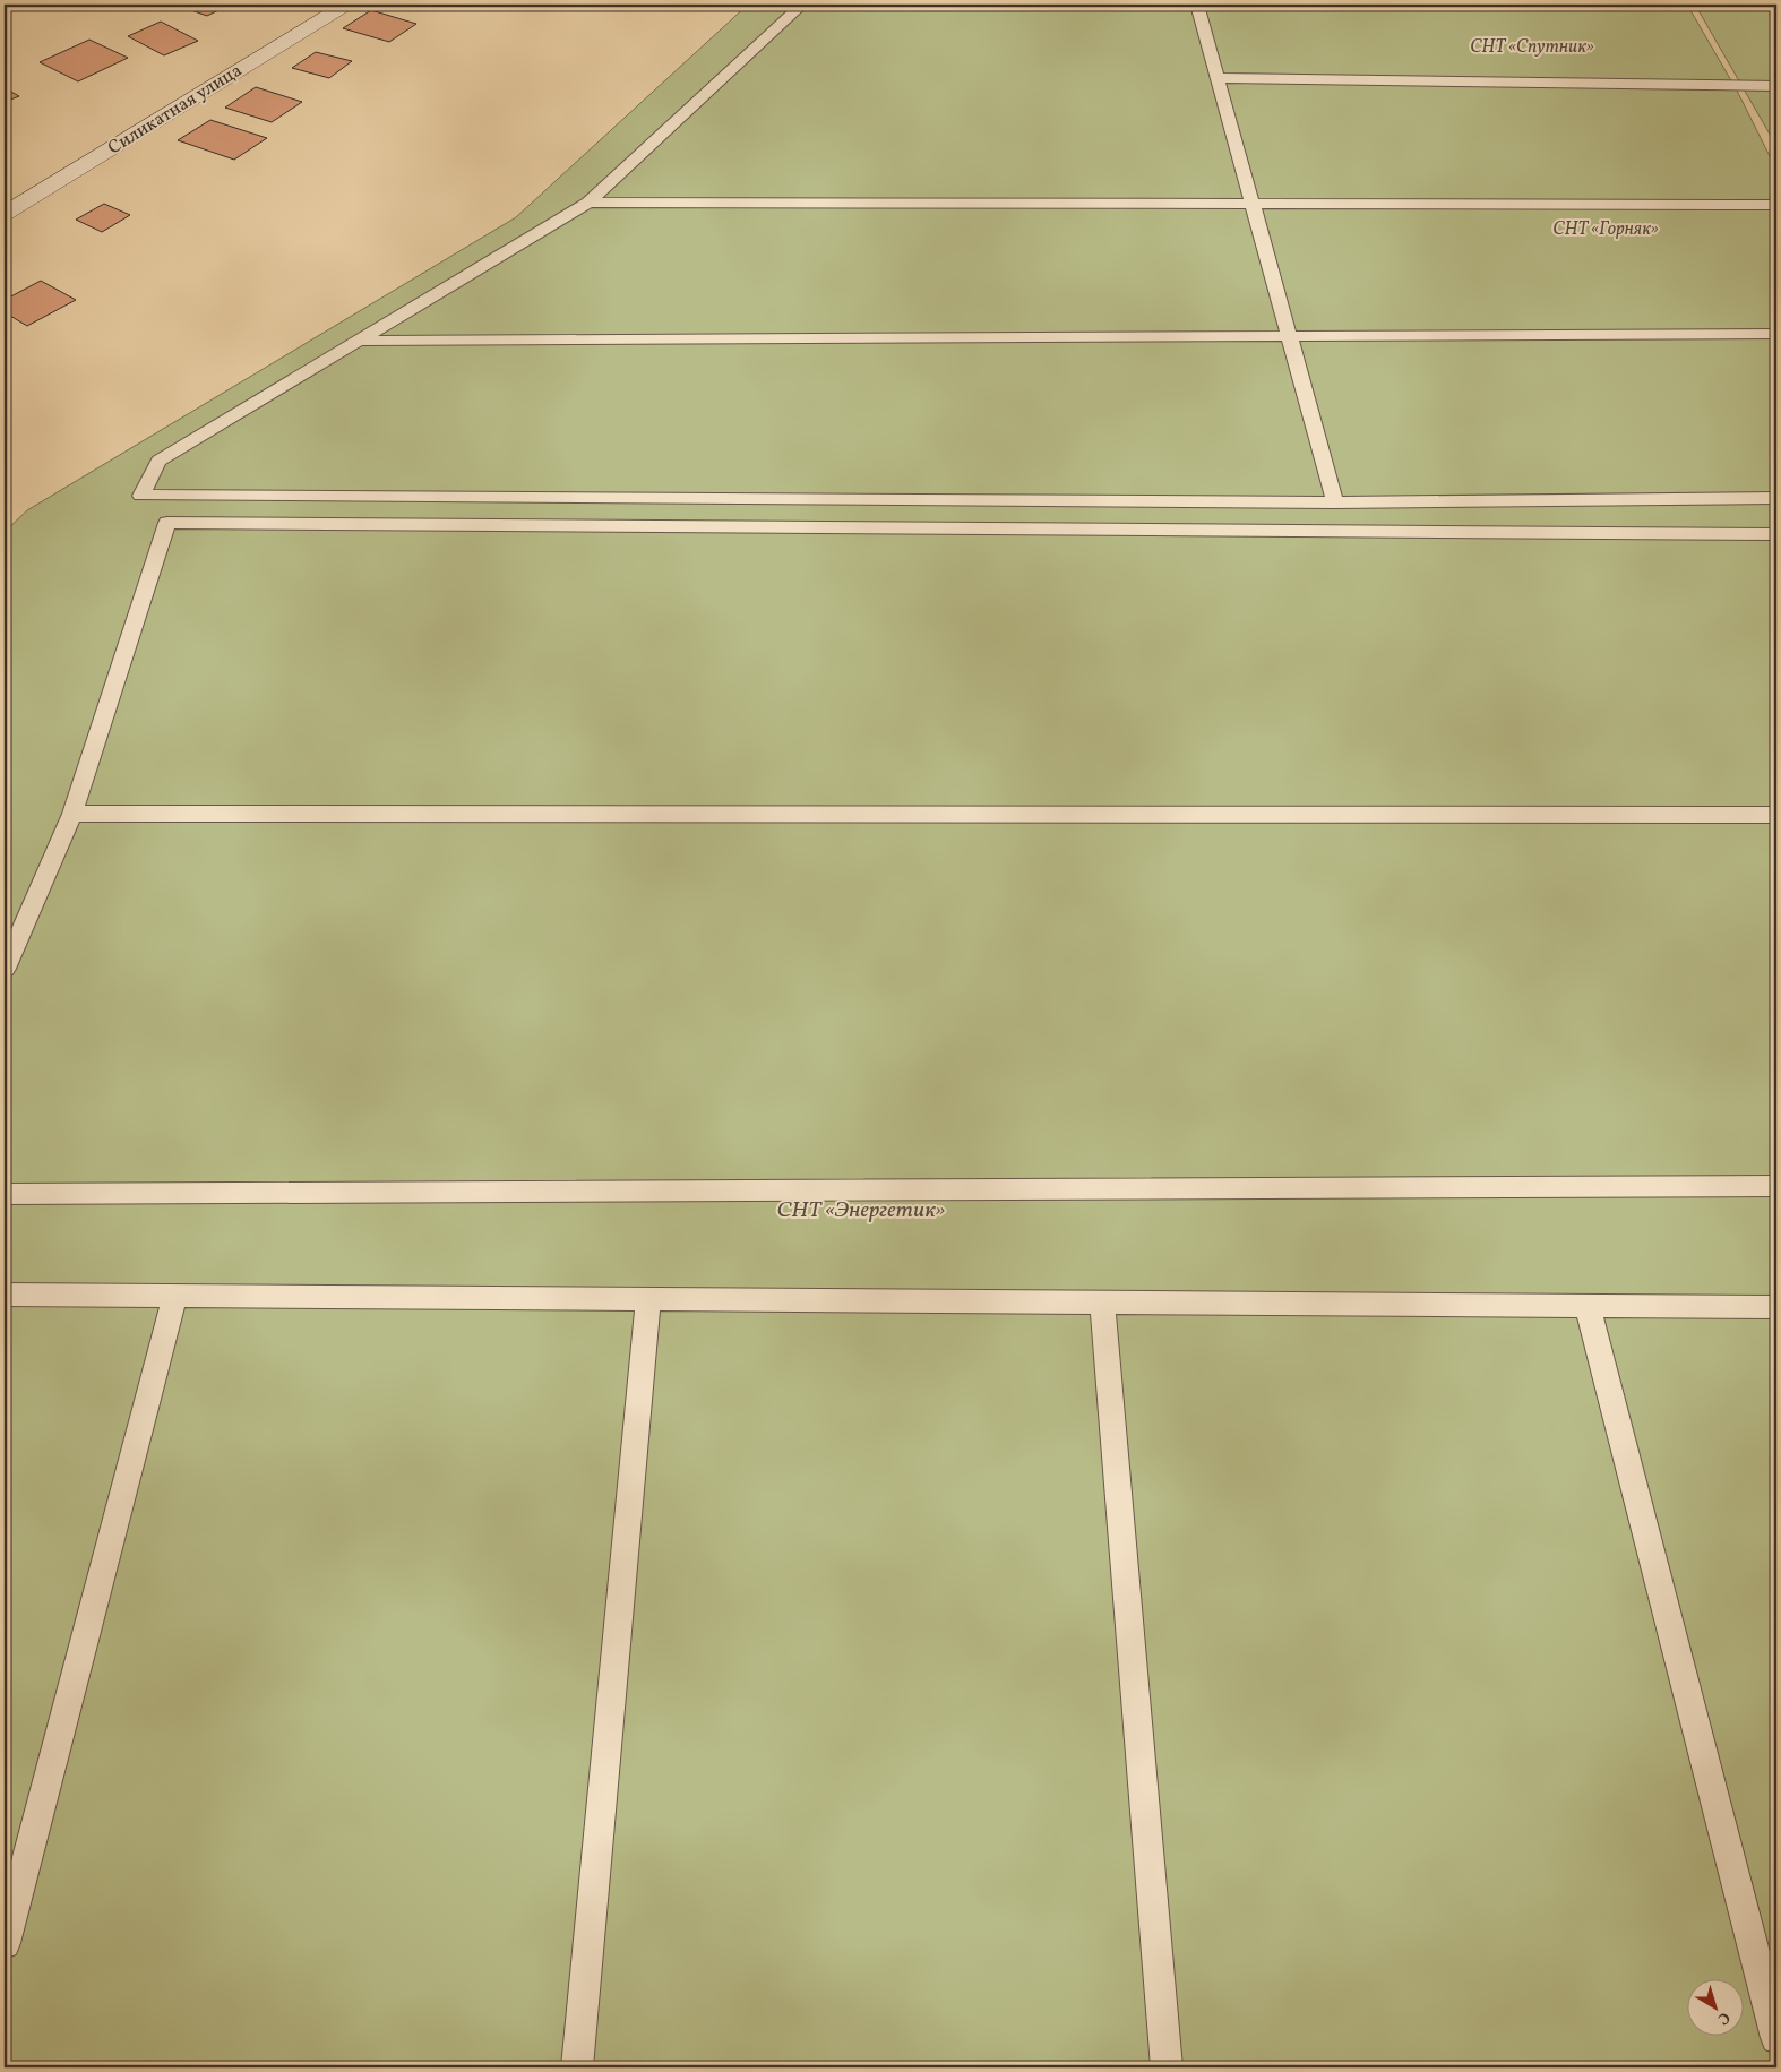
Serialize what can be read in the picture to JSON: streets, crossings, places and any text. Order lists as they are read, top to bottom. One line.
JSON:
{"streets":{"street":["Силикатная улица"]},"parks":["СНТ «Спутник»","СНТ «Горняк»","СНТ «Энергетик»"],"north":"bottom right"}
